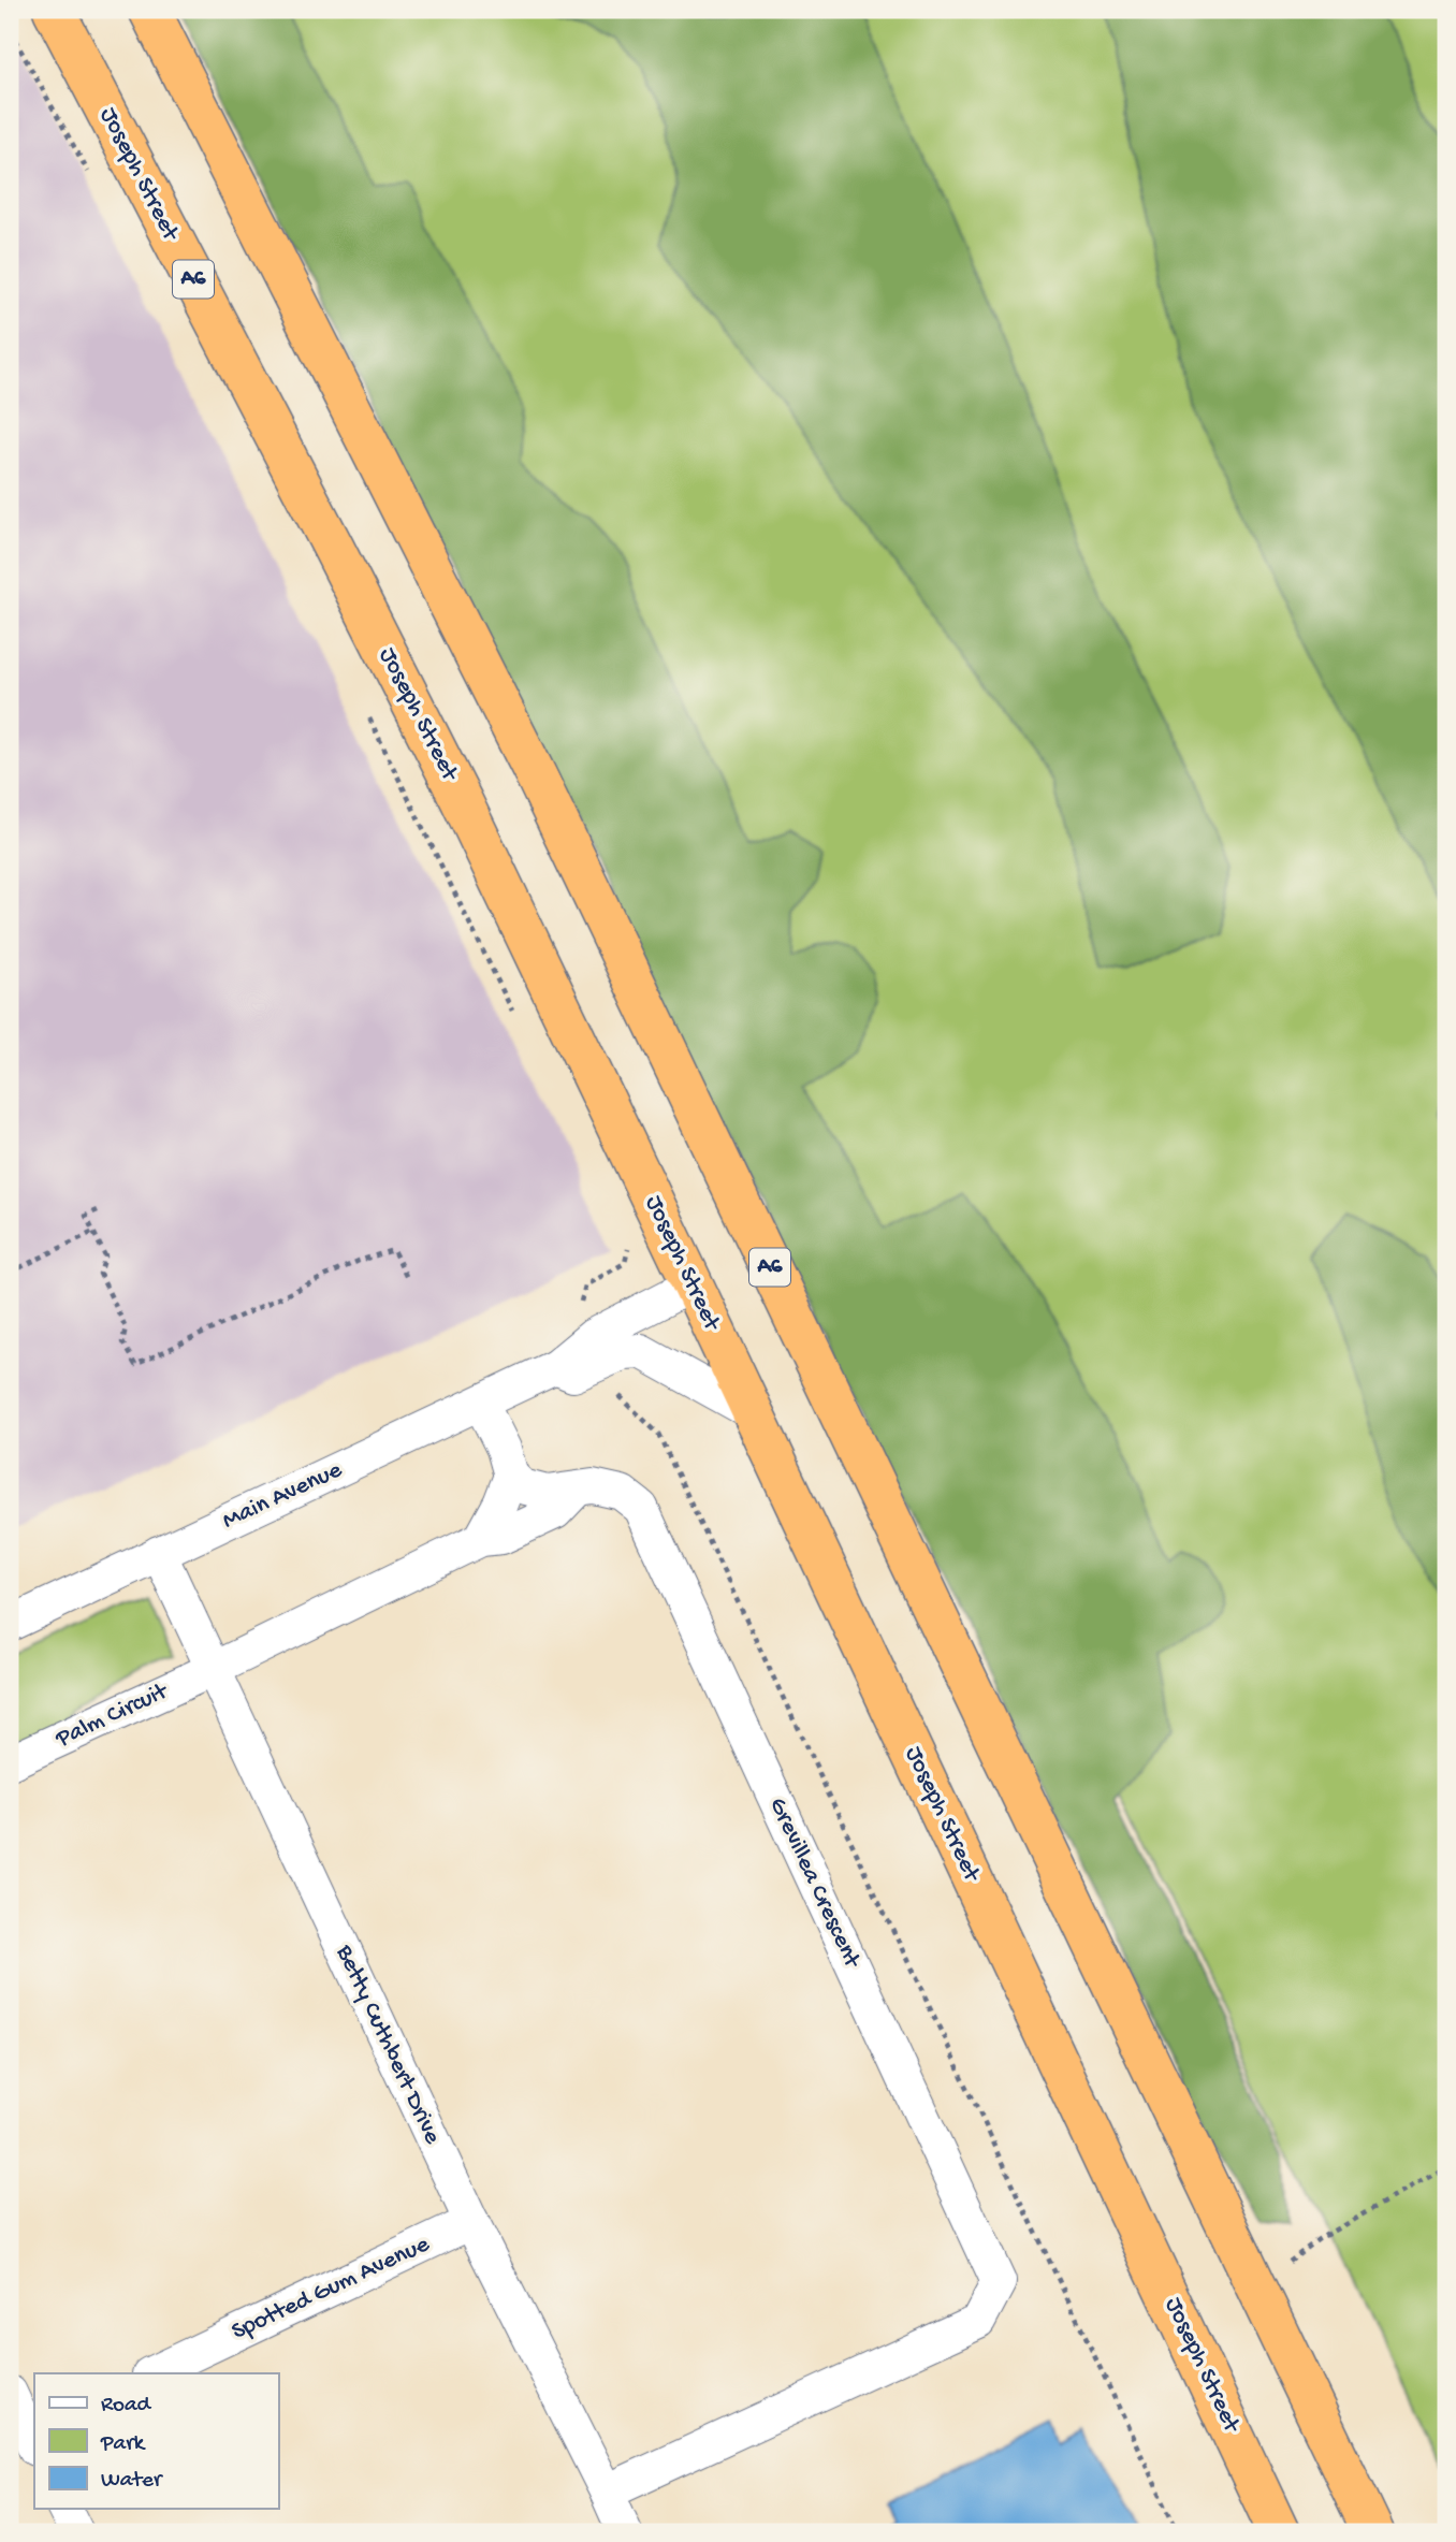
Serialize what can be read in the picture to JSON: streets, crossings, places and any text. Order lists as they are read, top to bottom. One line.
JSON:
{"streets":{"highway":["Joseph Street","A6"],"street":["Main Avenue","Palm Circuit","Grevillea Crescent","Betty Cuthbert Drive","Spotted Gum Avenue"]},"crossings":[["Joseph Street","Main Avenue"],["Main Avenue","Betty Cuthbert Drive"],["Palm Circuit","Betty Cuthbert Drive"],["Grevillea Crescent","Betty Cuthbert Drive"],["Betty Cuthbert Drive","Spotted Gum Avenue"]],"legend":["Road","Park","Water"]}
